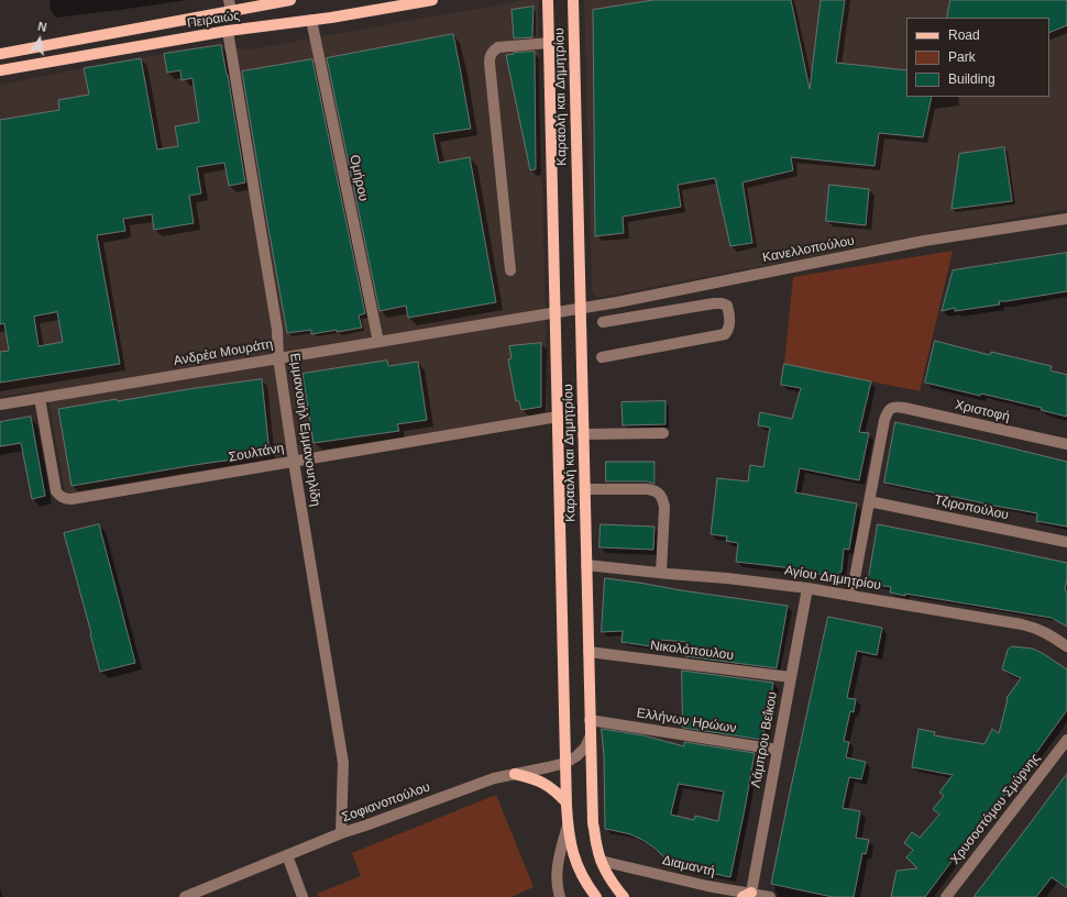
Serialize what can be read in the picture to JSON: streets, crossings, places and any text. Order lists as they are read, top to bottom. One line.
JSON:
{"streets":{"main road":["Πειραιώς","Καραολή και Δημητρίου"],"street":["Ομήρου","Κανελλοπούλου","Ανδρέα Μουράτη","Χριστοφή","Εμμανουήλ Εμμανουηλίδη","Σουλτάνη","Τζιροπούλου","Αγίου Δημητρίου","Νικολόπουλου","Ελλήνων Ηρώων","Λάμπρου Βεΐκου","Σοφιανοπούλου","Χρυσοστόμου Σμύρνης","Διαμαντή"]},"crossings":[["Πειραιώς","Ομήρου"],["Πειραιώς","Εμμανουήλ Εμμανουηλίδη"],["Καραολή και Δημητρίου","Κανελλοπούλου"],["Καραολή και Δημητρίου","Ανδρέα Μουράτη"],["Καραολή και Δημητρίου","Σουλτάνη"],["Καραολή και Δημητρίου","Αγίου Δημητρίου"],["Καραολή και Δημητρίου","Νικολόπουλου"],["Καραολή και Δημητρίου","Ελλήνων Ηρώων"],["Καραολή και Δημητρίου","Σοφιανοπούλου"],["Καραολή και Δημητρίου","Διαμαντή"],["Ομήρου","Ανδρέα Μουράτη"],["Κανελλοπούλου","Ανδρέα Μουράτη"],["Ανδρέα Μουράτη","Εμμανουήλ Εμμανουηλίδη"],["Ανδρέα Μουράτη","Σουλτάνη"],["Χριστοφή","Τζιροπούλου"],["Εμμανουήλ Εμμανουηλίδη","Σουλτάνη"],["Εμμανουήλ Εμμανουηλίδη","Σοφιανοπούλου"],["Αγίου Δημητρίου","Λάμπρου Βεΐκου"],["Νικολόπουλου","Λάμπρου Βεΐκου"],["Ελλήνων Ηρώων","Λάμπρου Βεΐκου"],["Λάμπρου Βεΐκου","Διαμαντή"]],"legend":["Road","Park","Building"],"north":"top"}
